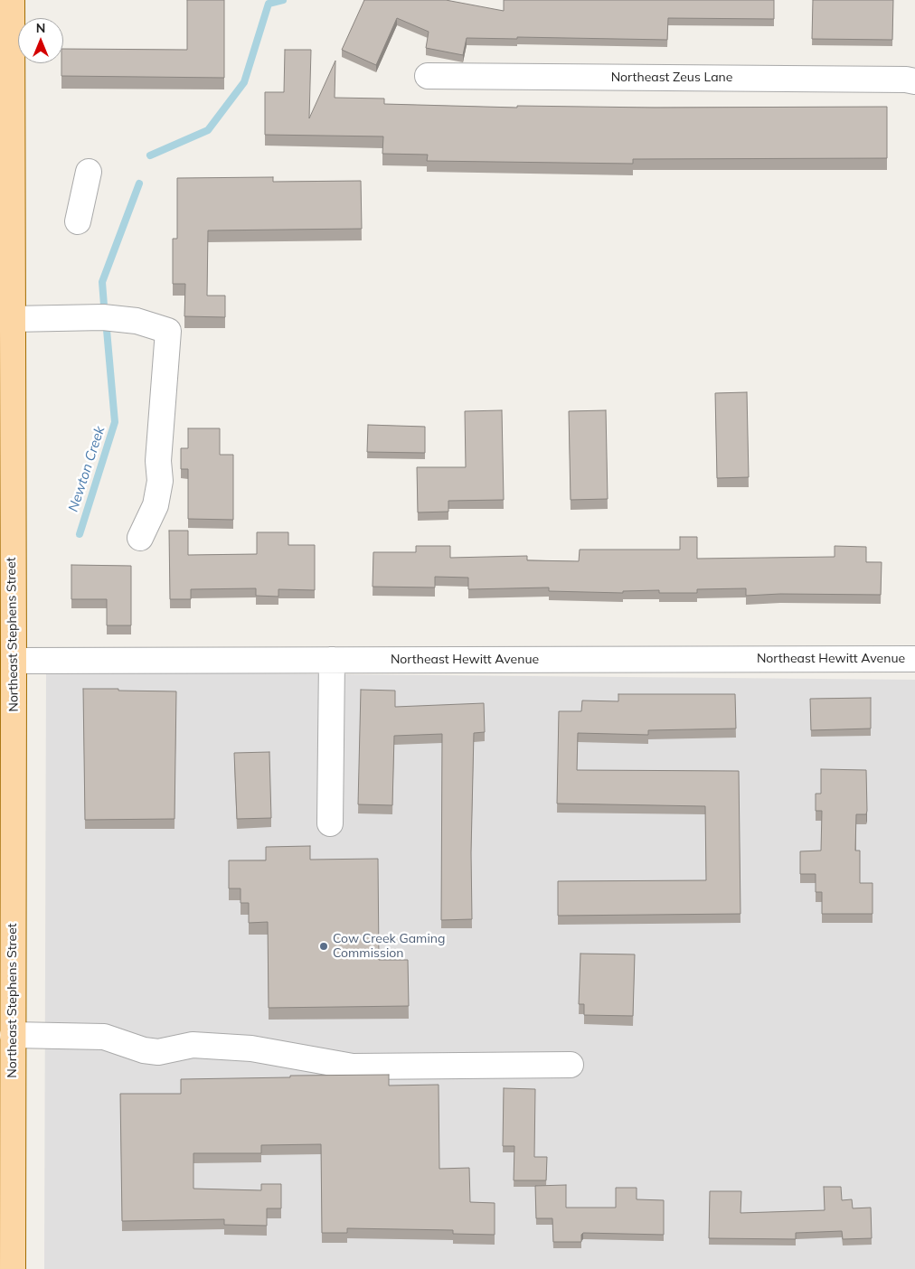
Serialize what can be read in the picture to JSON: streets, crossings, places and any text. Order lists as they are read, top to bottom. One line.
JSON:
{"streets":{"main road":["Northeast Stephens Street"],"street":["Northeast Zeus Lane","Northeast Hewitt Avenue"]},"crossings":[["Northeast Stephens Street","Northeast Hewitt Avenue"]],"water":["Newton Creek"],"places":["Cow Creek Gaming Commission"],"north":"top"}
